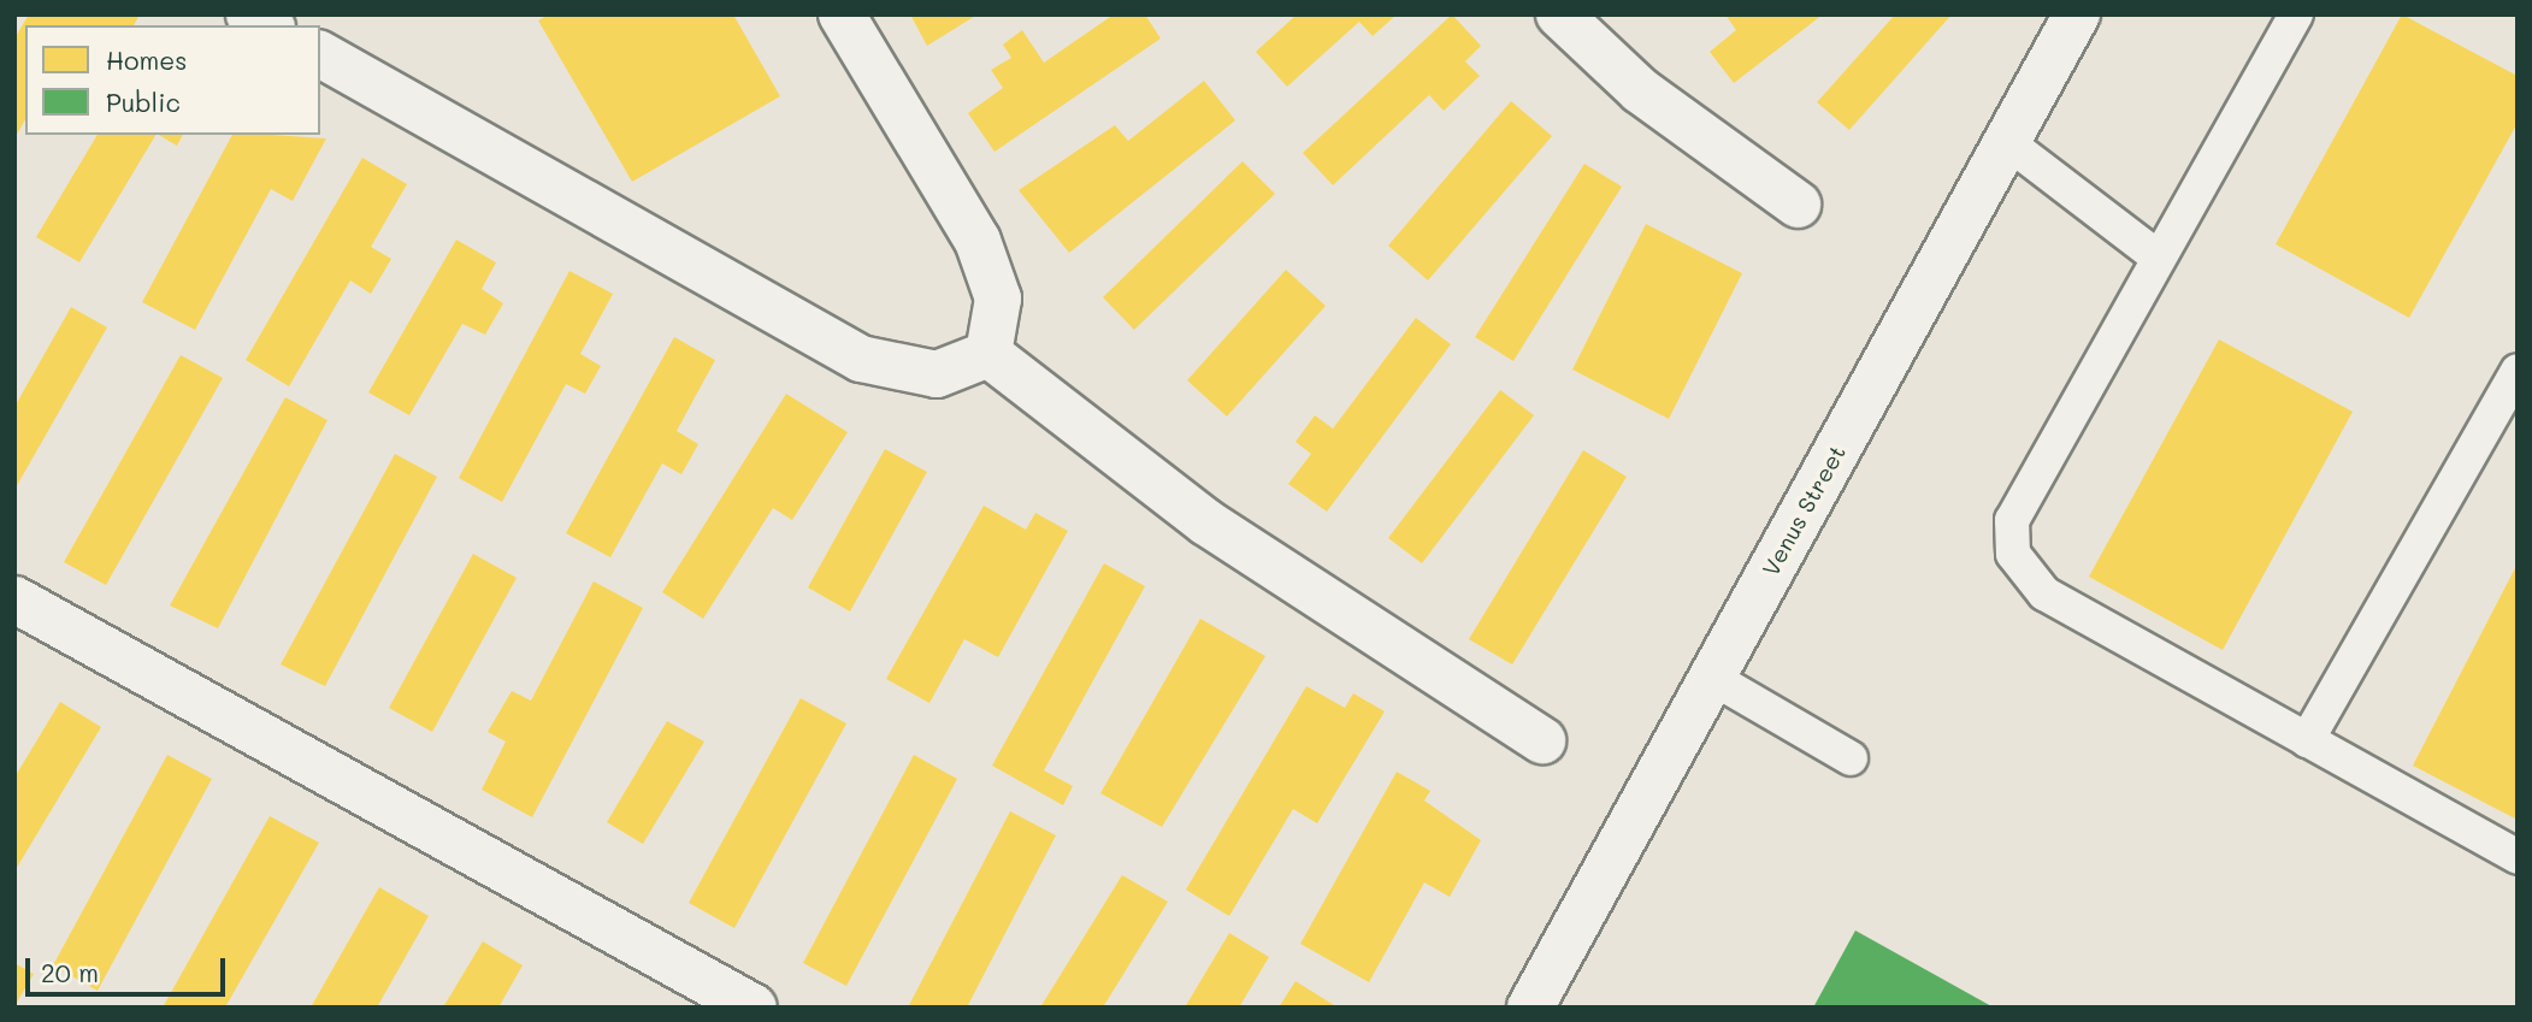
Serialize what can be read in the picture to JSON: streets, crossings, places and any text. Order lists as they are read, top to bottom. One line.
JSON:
{"streets":{"street":["Venus Street"]},"legend":["Homes","Public"],"scale_bar":"20 m"}
